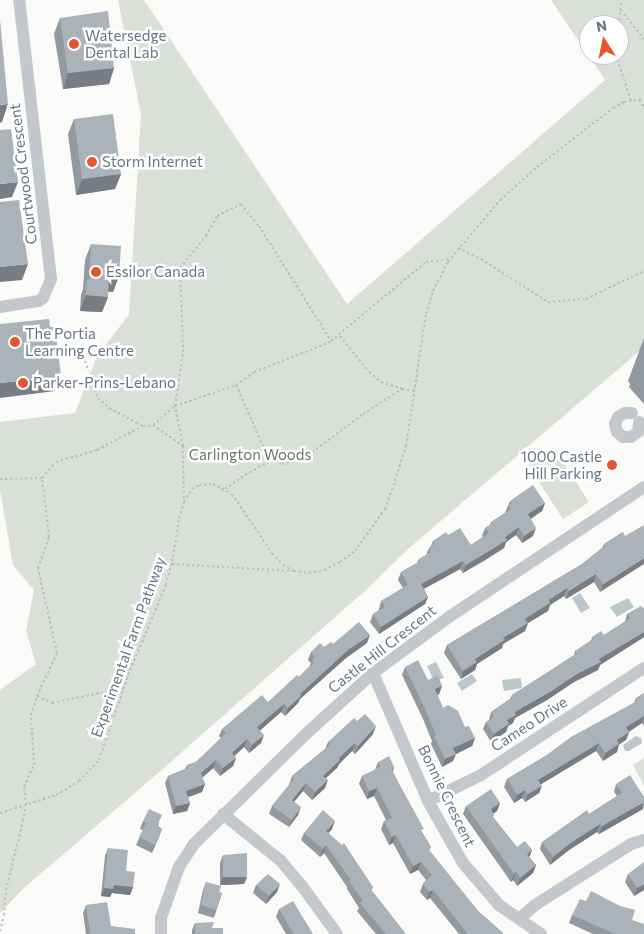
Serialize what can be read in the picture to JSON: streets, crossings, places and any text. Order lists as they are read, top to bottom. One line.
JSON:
{"streets":{"street":["Courtwood Crescent","Castle Hill Crescent","Cameo Drive","Bonnie Crescent"],"path":["Experimental Farm Pathway"]},"crossings":[["Castle Hill Crescent","Bonnie Crescent"],["Cameo Drive","Bonnie Crescent"]],"parks":["Carlington Woods"],"places":["Watersedge Dental Lab","Storm Internet","Essilor Canada","The Portia Learning Centre","Parker-Prins-Lebano","1000 Castle Hill Parking"],"north":"top"}
